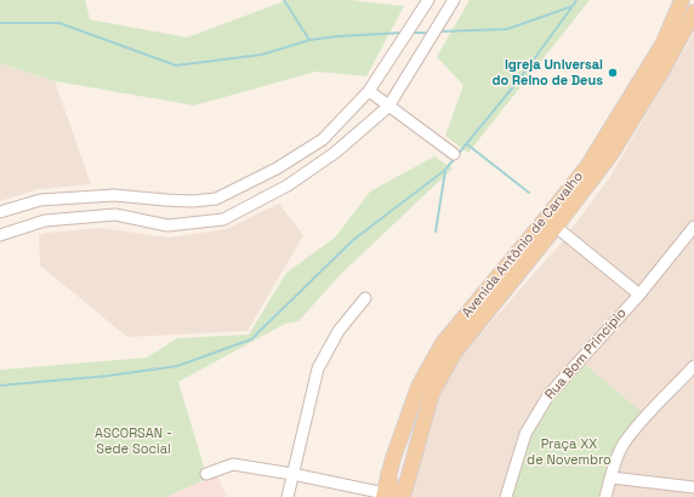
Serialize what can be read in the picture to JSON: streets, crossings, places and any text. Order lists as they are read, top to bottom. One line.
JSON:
{"streets":{"main road":["Avenida Antônio de Carvalho"],"street":["Rua Bom Princípio"]},"parks":["ASCORSAN - Sede Social","Praça XX de Novembro"],"places":["Igreja Universal do Reino de Deus"]}
